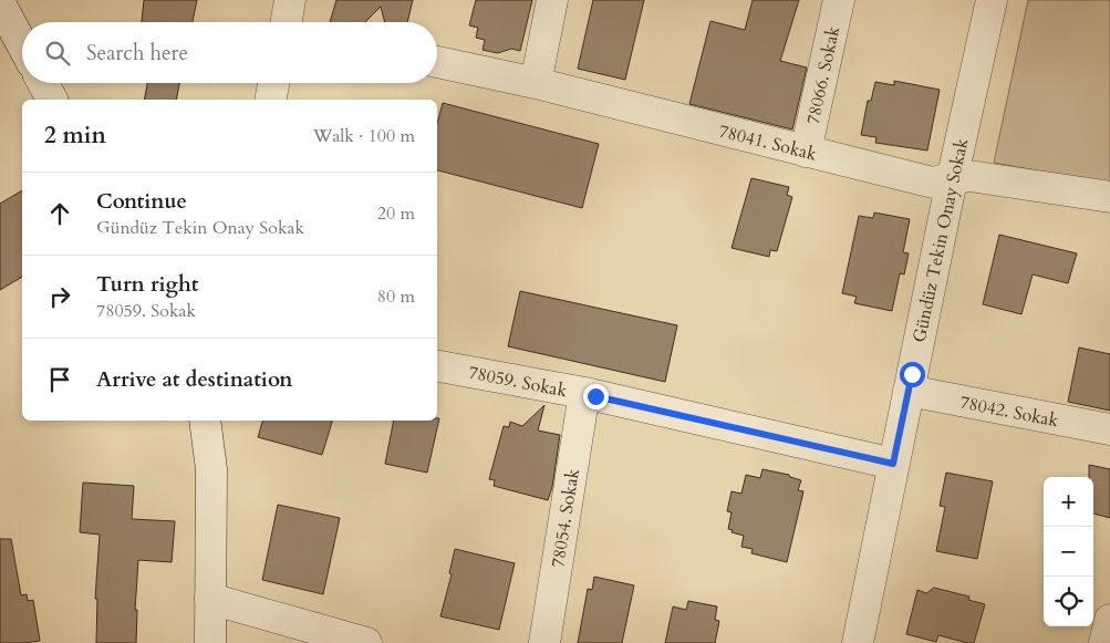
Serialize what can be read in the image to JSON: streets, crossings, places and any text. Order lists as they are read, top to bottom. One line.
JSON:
{"streets":{"street":["78066. Sokak","78041. Sokak","Gündüz Tekin Onay Sokak","78059. Sokak","78042. Sokak","78054. Sokak"]},"crossings":[["78066. Sokak","78041. Sokak"],["78041. Sokak","Gündüz Tekin Onay Sokak"],["Gündüz Tekin Onay Sokak","78059. Sokak"],["Gündüz Tekin Onay Sokak","78042. Sokak"],["78059. Sokak","78054. Sokak"]],"page":{"search":"Search here","heading":["2 min","Walk · 100 m"],"list":[["Continue","Gündüz Tekin Onay Sokak","20 m"],["Turn right","78059. Sokak","80 m"],"Arrive at destination"],"map_buttons":["+","−"]}}
